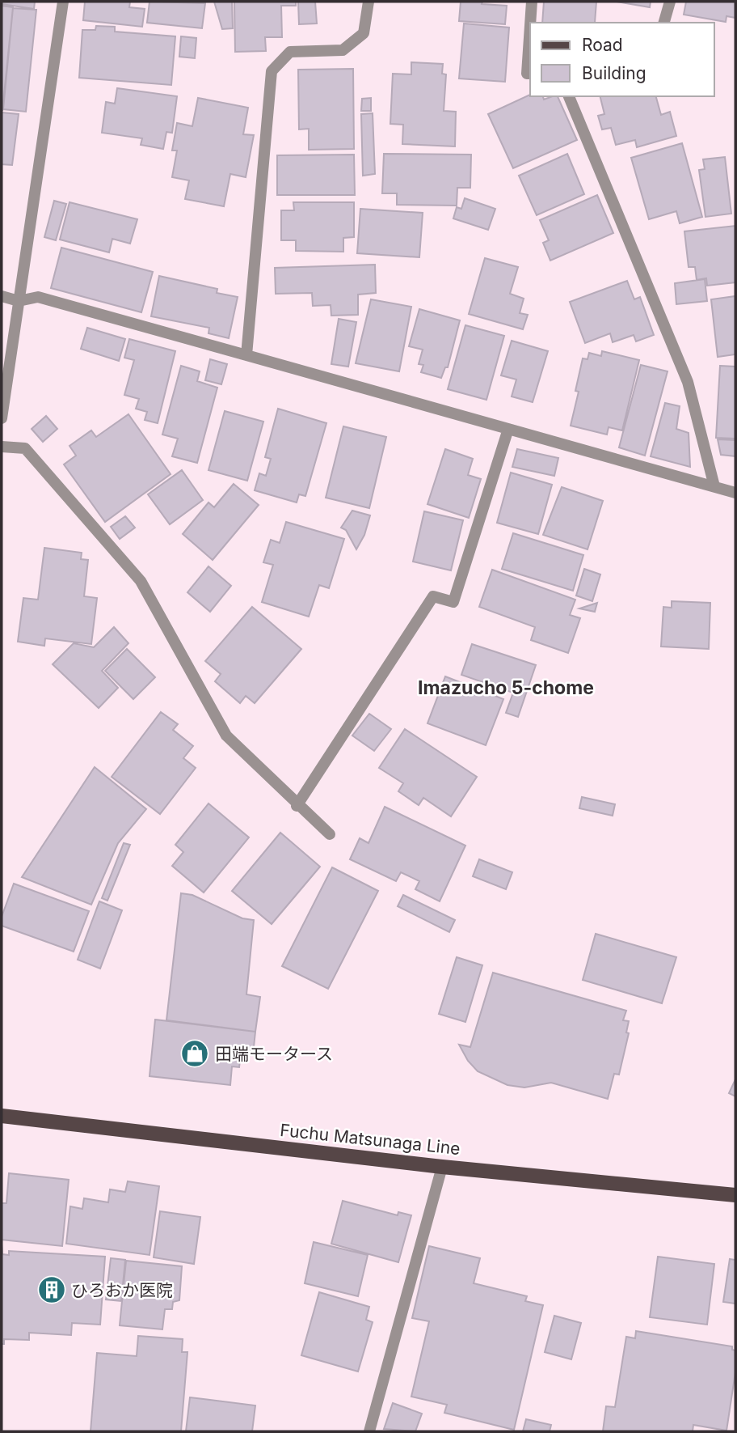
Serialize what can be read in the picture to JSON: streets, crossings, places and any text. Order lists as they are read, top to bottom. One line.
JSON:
{"streets":{"main road":["Fuchu Matsunaga Line"]},"districts":["Imazucho 5-chome"],"places":{"shop":["田端モータース"],"building":["ひろおか医院"]},"legend":["Road","Building"]}
